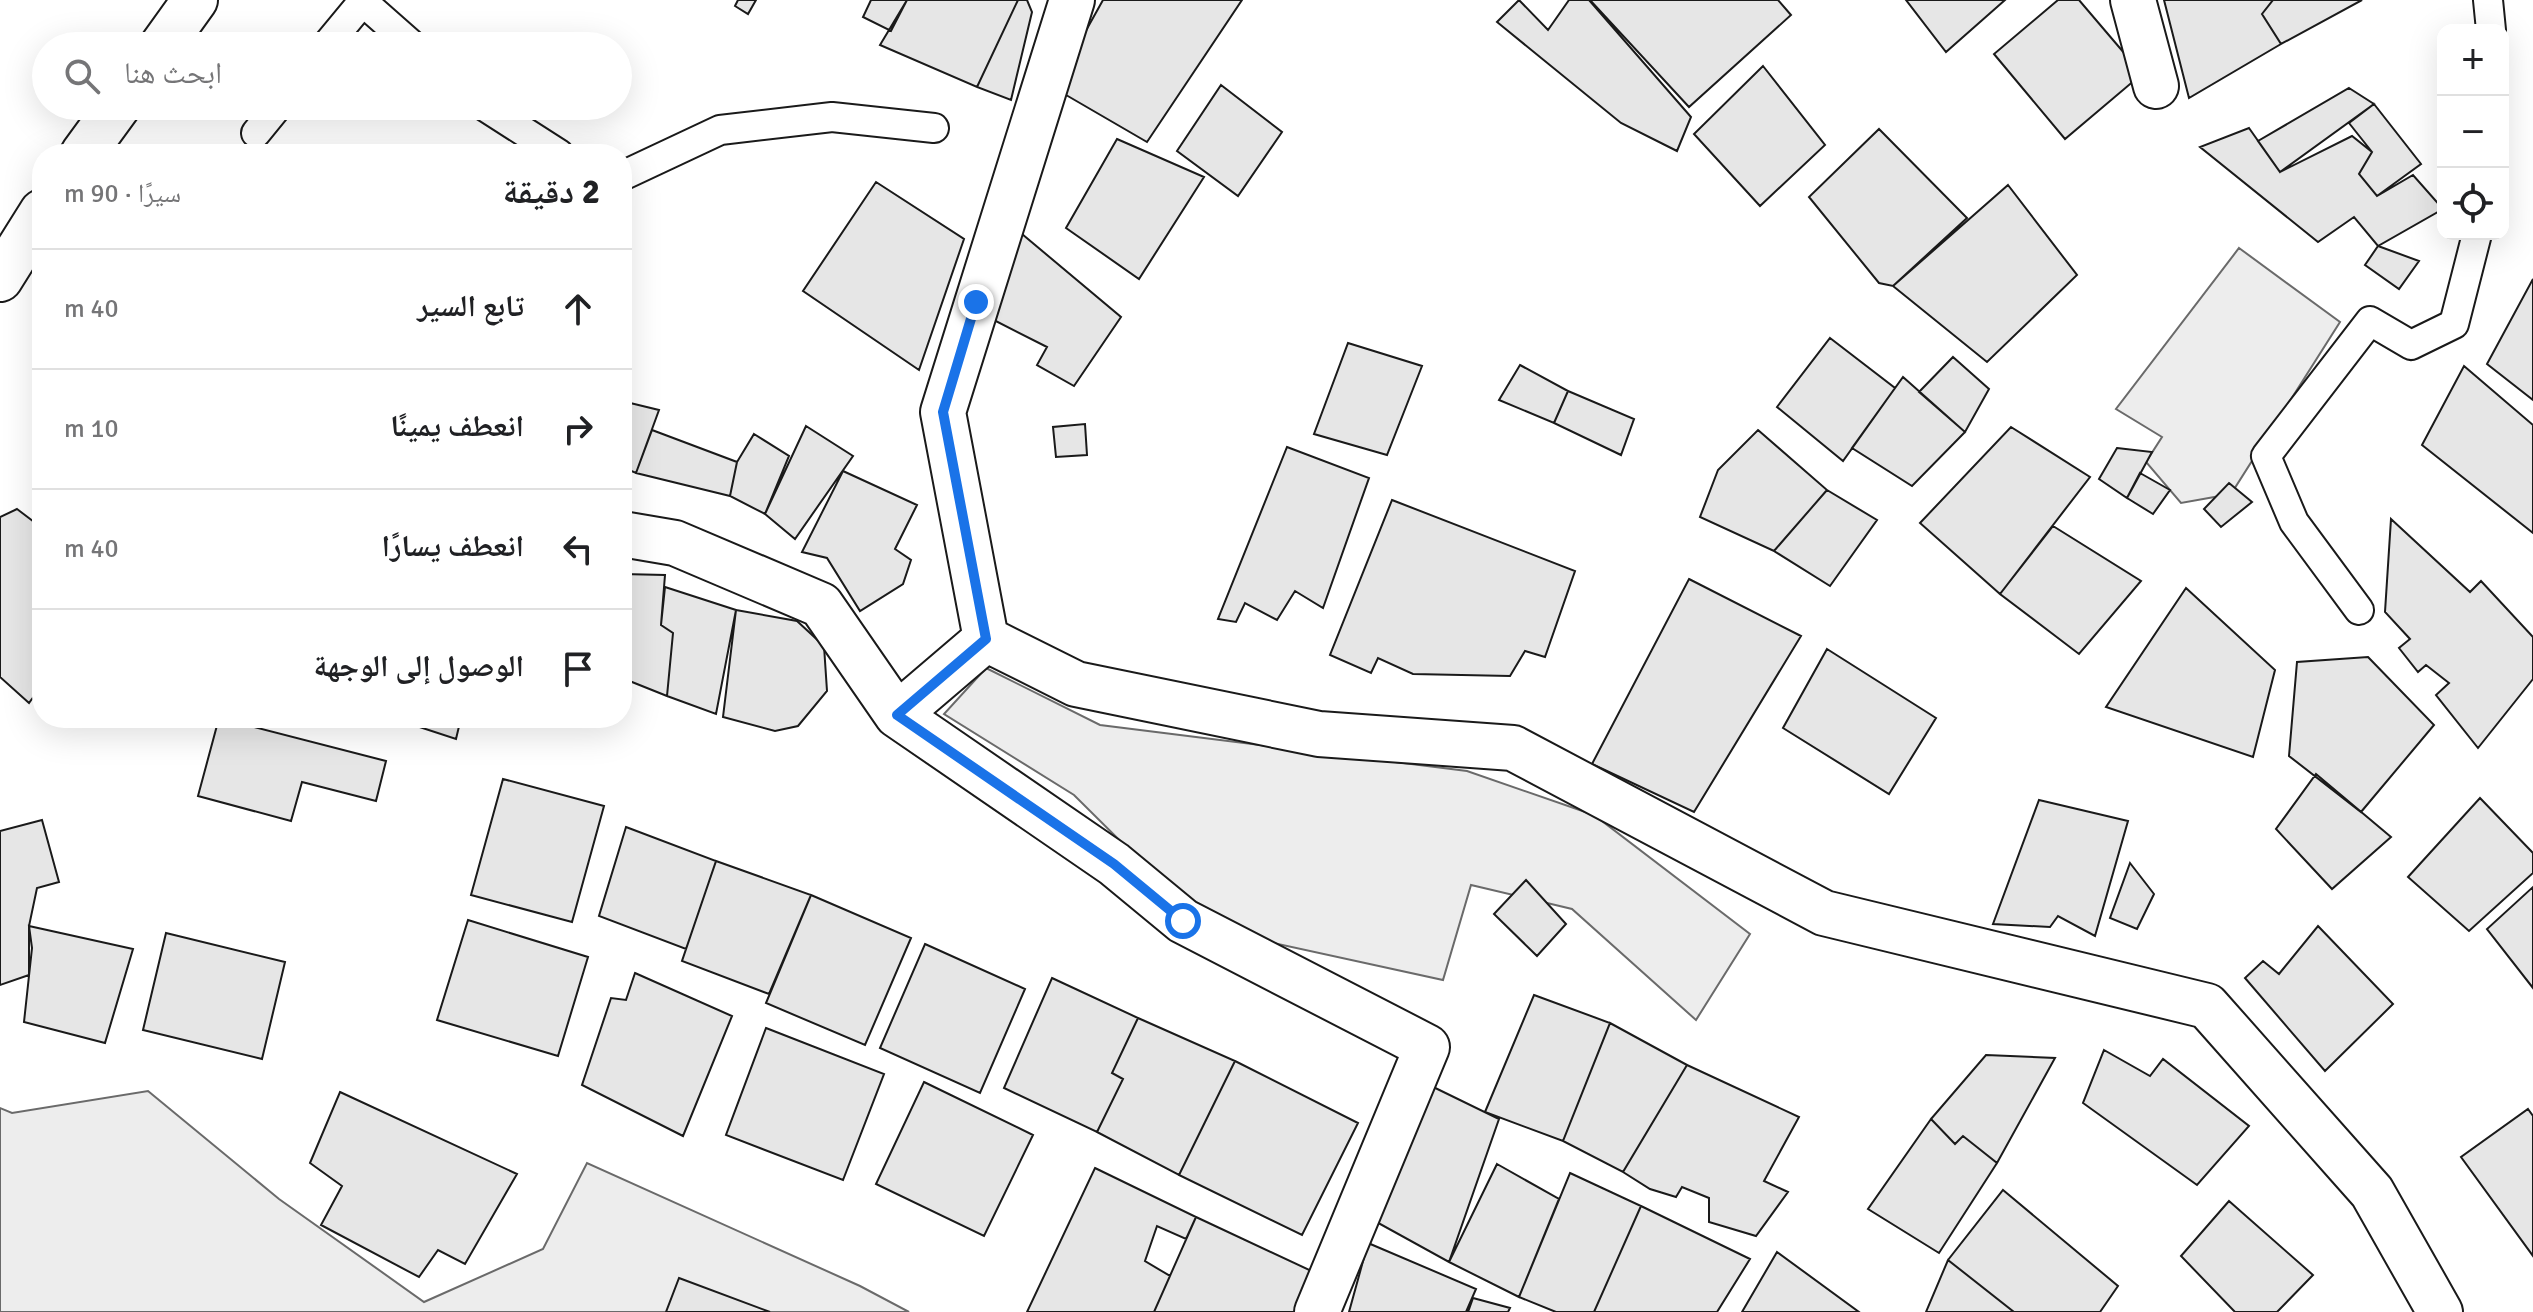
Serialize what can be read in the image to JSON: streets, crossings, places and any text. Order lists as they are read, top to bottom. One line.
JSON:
{"page":{"map_buttons":["+","−"],"search":"ابحث هنا","heading":["2 دقيقة","سيرًا · 90 m"],"list":[["تابع السير","40 m"],["انعطف يمينًا","10 m"],["انعطف يسارًا","40 m"],"الوصول إلى الوجهة"]}}
